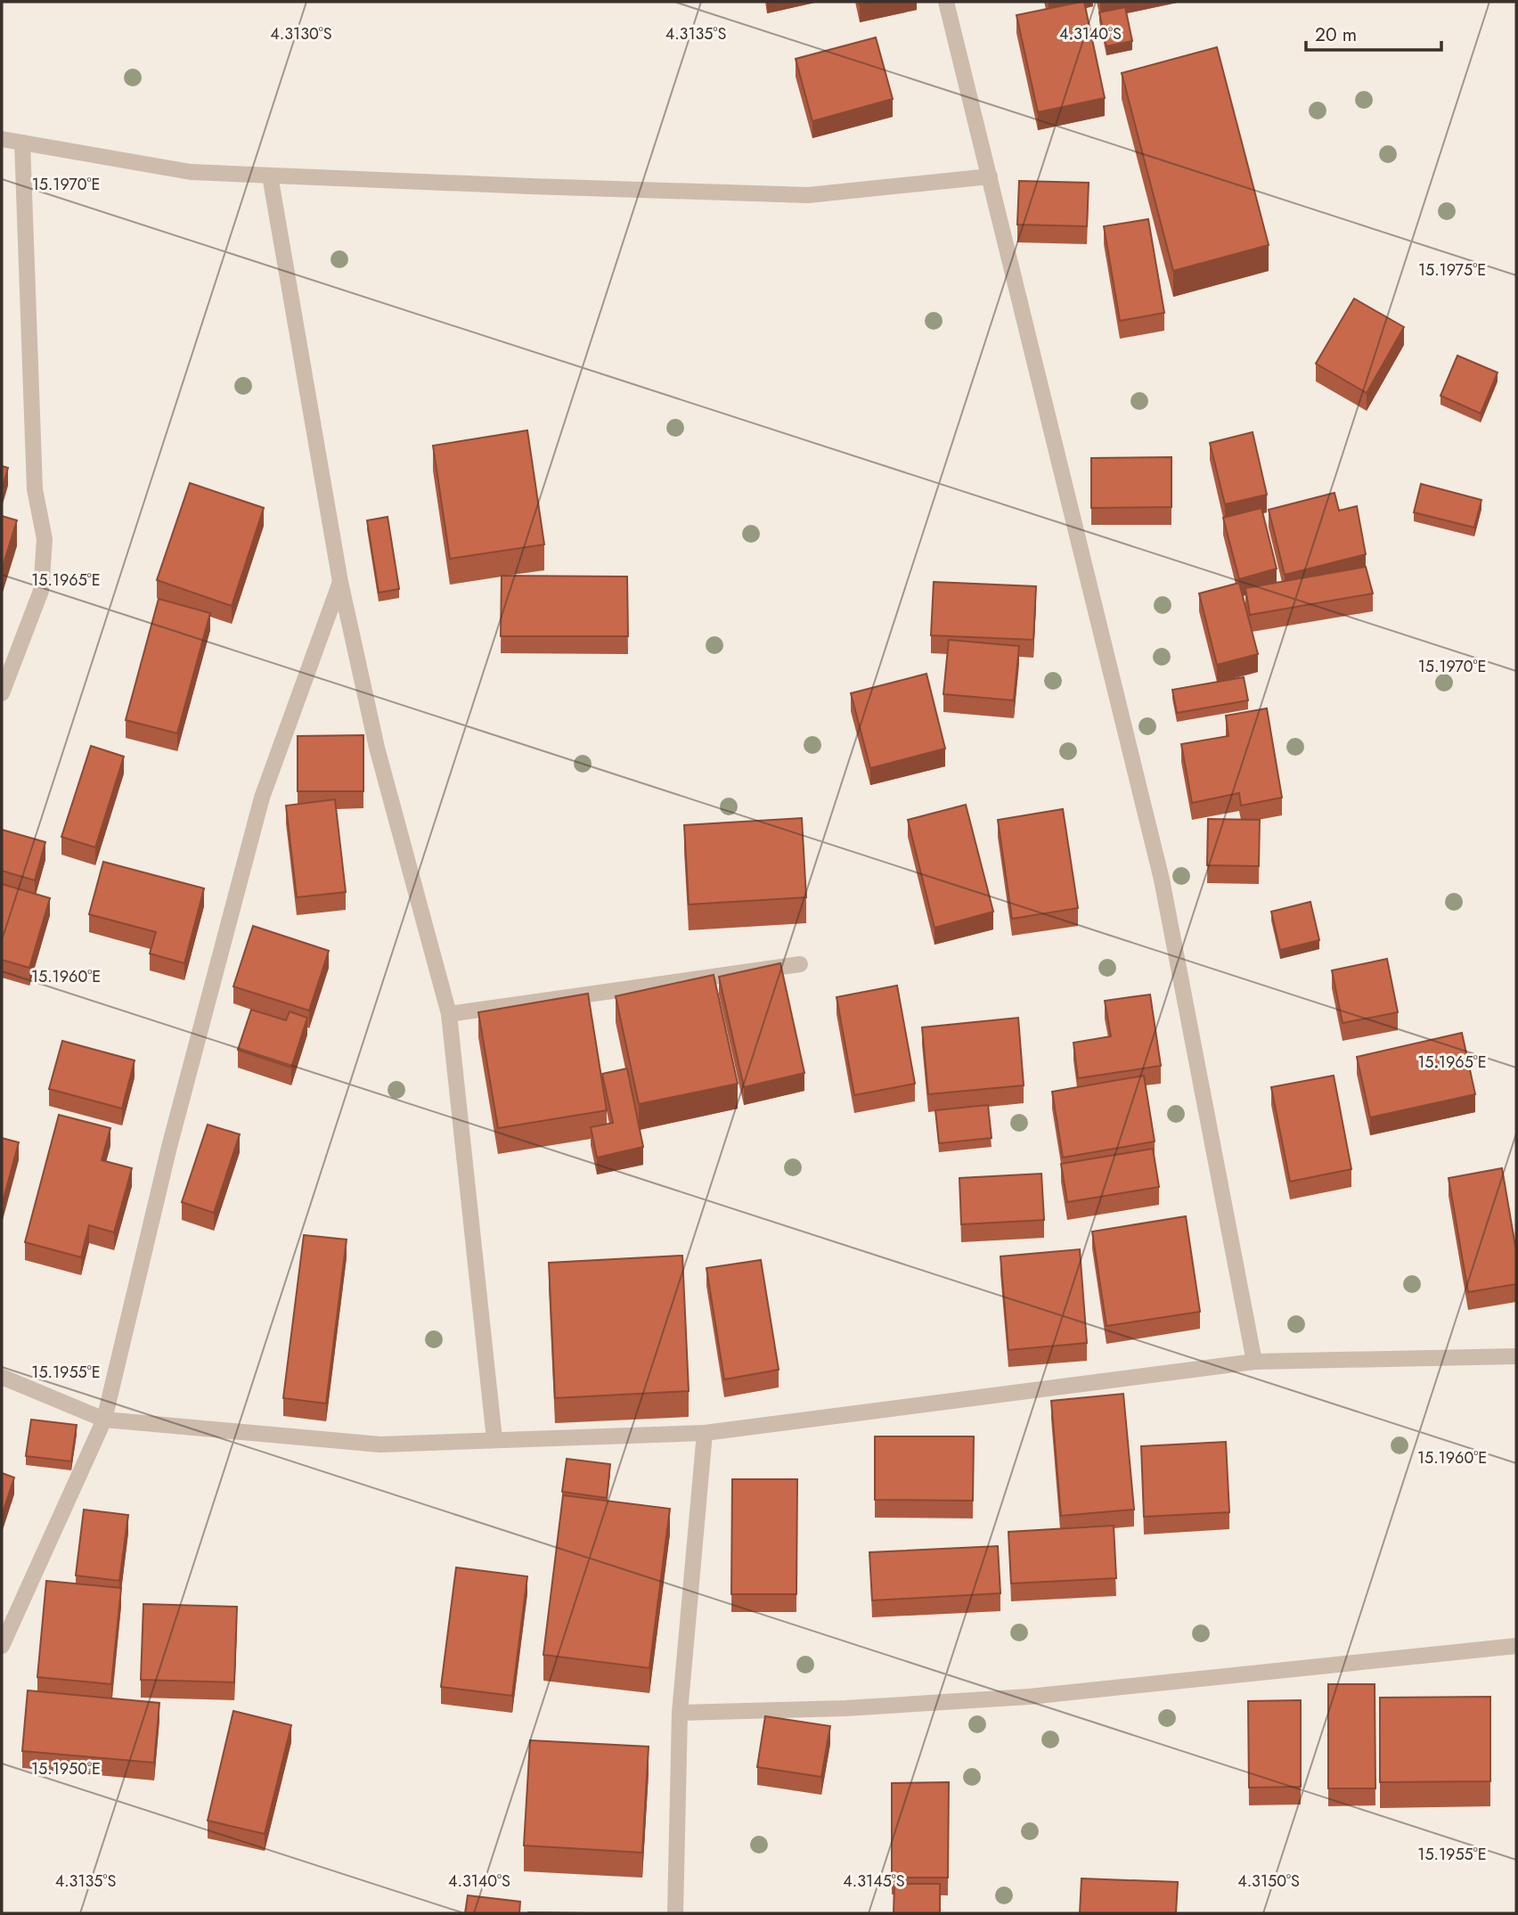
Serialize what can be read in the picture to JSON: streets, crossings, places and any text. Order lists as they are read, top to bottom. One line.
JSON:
{"scale_bar":"20 m","coordinates":["4.3130°S","4.3135°S","4.3140°S","15.1970°E","15.1975°E","15.1965°E","15.1960°E","15.1955°E","15.1950°E","4.3145°S","4.3150°S"]}
